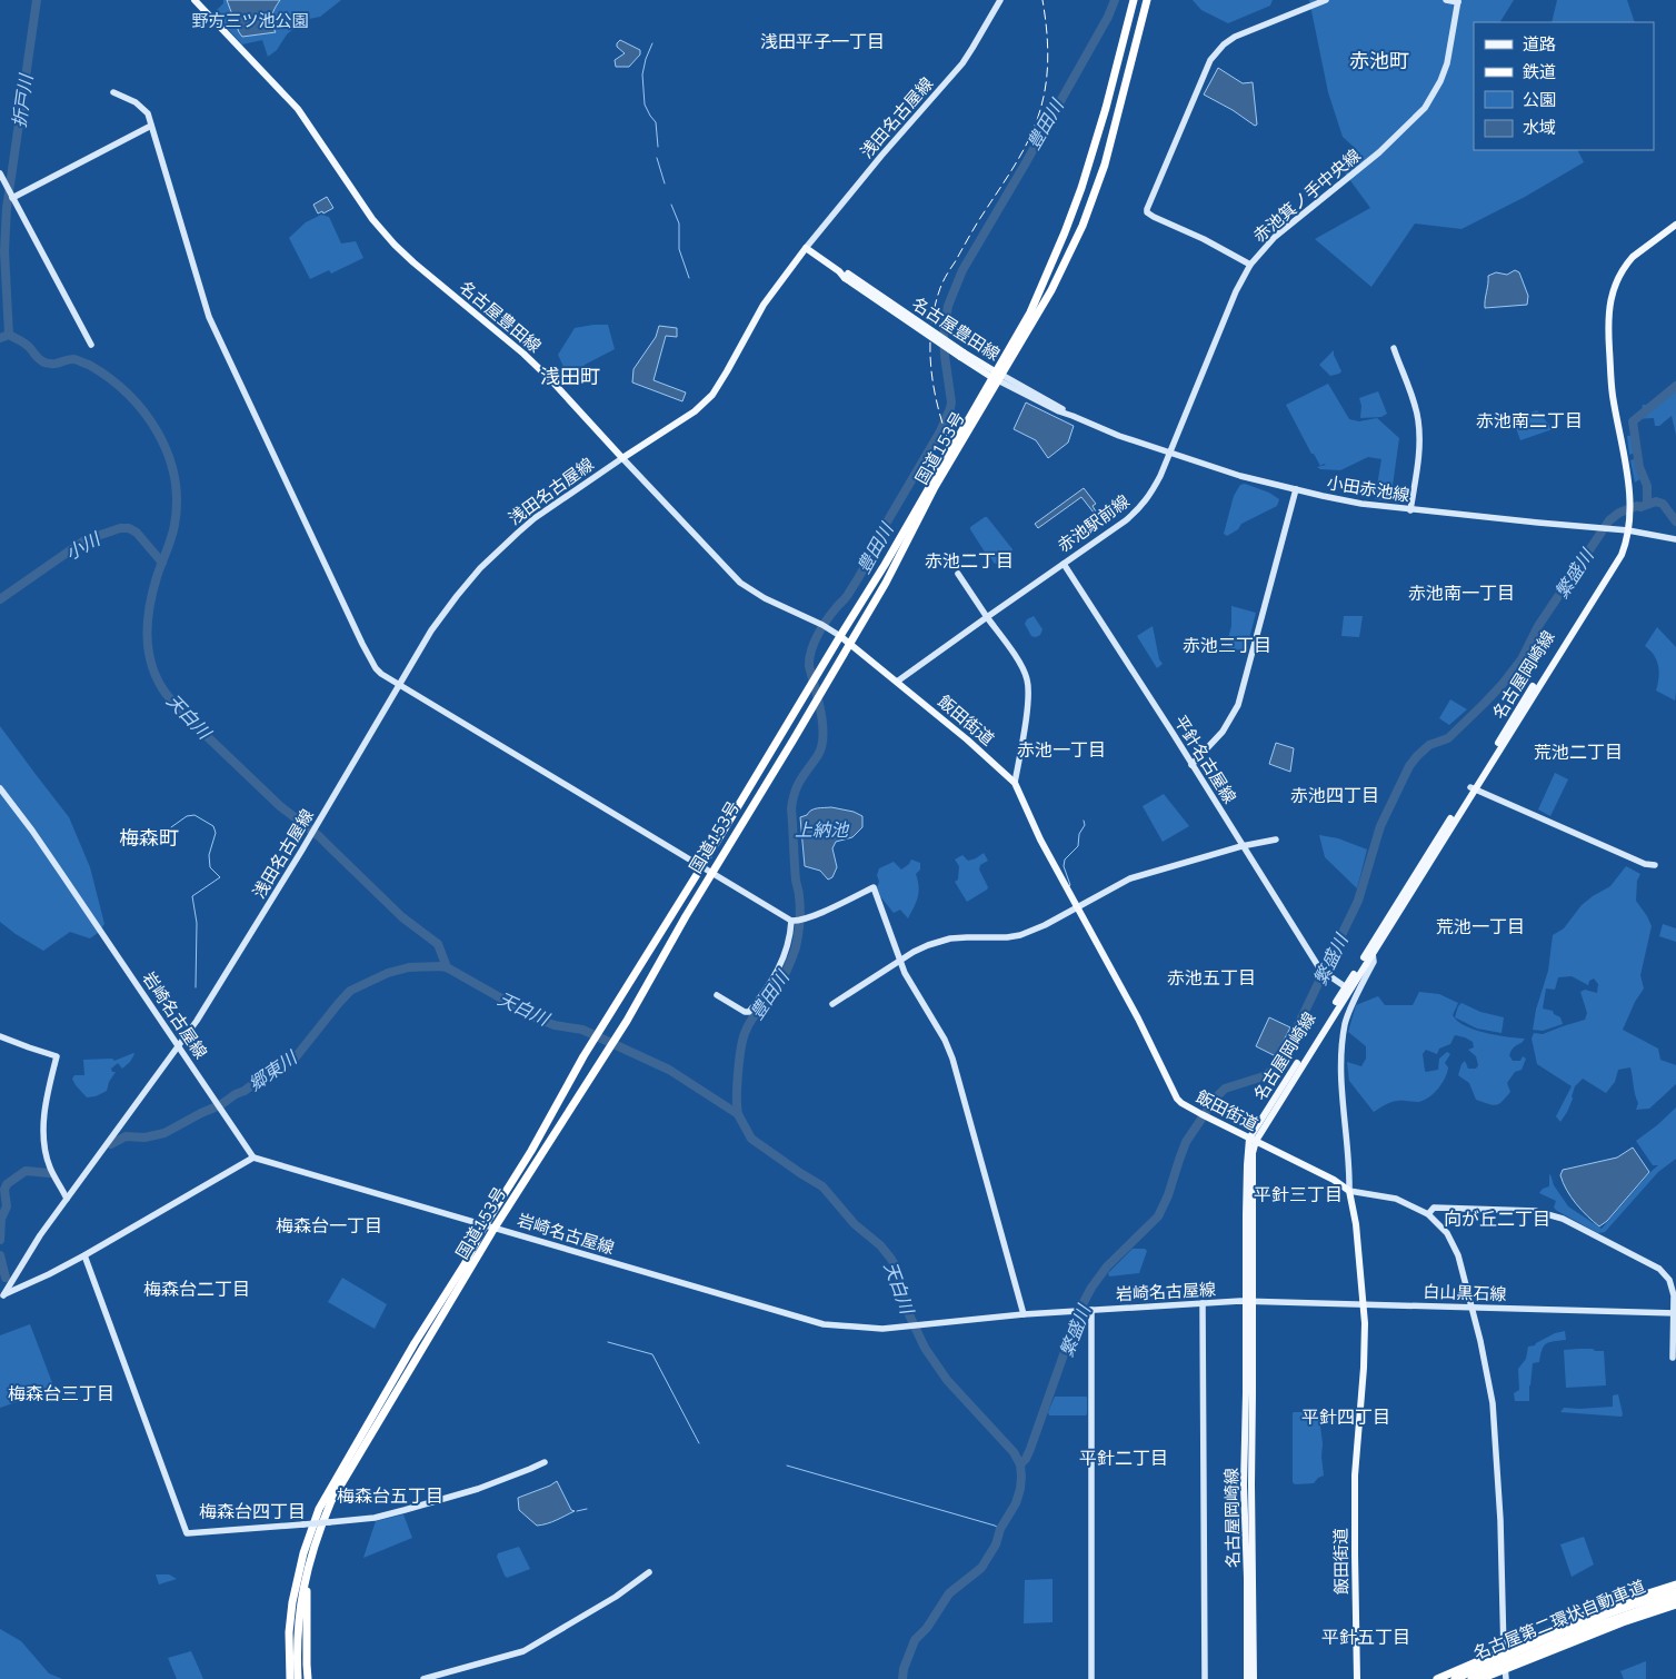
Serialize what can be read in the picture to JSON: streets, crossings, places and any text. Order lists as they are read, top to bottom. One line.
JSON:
{"streets":{"highway":["国道153号","名古屋第二環状自動車道"],"main road":["名古屋豊田線","名古屋岡崎線","飯田街道"],"street":["浅田名古屋線","赤池箕ノ手中央線","小田赤池線","赤池駅前線","平針名古屋線","岩崎名古屋線","白山黒石線"]},"crossings":[["浅田名古屋線","名古屋豊田線"],["浅田名古屋線","岩崎名古屋線"],["赤池箕ノ手中央線","小田赤池線"],["赤池箕ノ手中央線","赤池駅前線"],["名古屋豊田線","国道153号"],["名古屋豊田線","小田赤池線"],["国道153号","小田赤池線"],["国道153号","飯田街道"],["国道153号","岩崎名古屋線"],["小田赤池線","赤池駅前線"],["小田赤池線","名古屋岡崎線"],["赤池駅前線","飯田街道"],["赤池駅前線","平針名古屋線"],["名古屋岡崎線","飯田街道"],["名古屋岡崎線","平針名古屋線"],["名古屋岡崎線","岩崎名古屋線"],["名古屋岡崎線","白山黒石線"],["飯田街道","白山黒石線"],["岩崎名古屋線","白山黒石線"]],"districts":["浅田平子一丁目","赤池町","浅田町","赤池南二丁目","赤池二丁目","赤池南一丁目","赤池三丁目","赤池一丁目","荒池二丁目","赤池四丁目","梅森町","荒池一丁目","赤池五丁目","平針三丁目","向が丘二丁目","梅森台一丁目","梅森台二丁目","梅森台三丁目","平針四丁目","平針二丁目","梅森台五丁目","梅森台四丁目","平針五丁目"],"water":["折戸川","豊田川","小川","繁盛川","天白川","上納池","郷東川"],"parks":["野方三ツ池公園"],"legend":["道路","鉄道","公園","水域"]}
